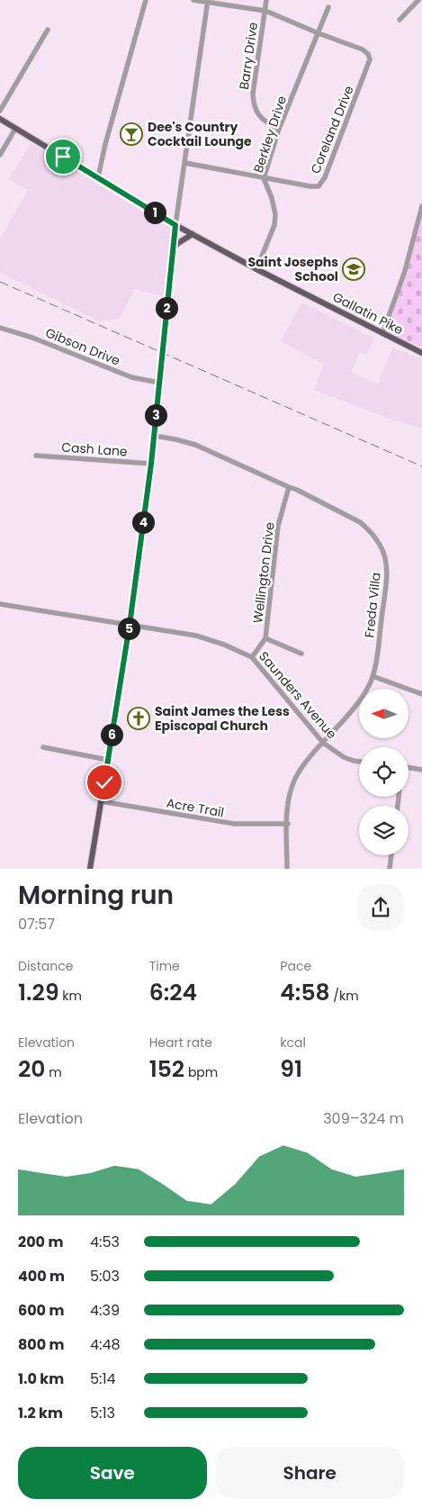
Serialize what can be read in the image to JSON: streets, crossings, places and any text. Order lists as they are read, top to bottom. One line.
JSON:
{"streets":{"main road":["Gallatin Pike"],"street":["Barry Drive","Coreland Drive","Berkley Drive","Gibson Drive","Cash Lane","Wellington Drive","Freda Villa","Saunders Avenue","Acre Trail"]},"crossings":[["Barry Drive","Berkley Drive"],["Coreland Drive","Berkley Drive"],["Berkley Drive","Gallatin Pike"],["Wellington Drive","Freda Villa"],["Wellington Drive","Saunders Avenue"],["Freda Villa","Saunders Avenue"],["Freda Villa","Acre Trail"]],"places":{"bar":["Dee's Country Cocktail Lounge"],"school or university":["Saint Josephs School"],"church":["Saint James the Less Episcopal Church"]},"north":"left","page":{"pins":["1","2","3","4","5","6"],"heading":["Morning run","07:57"],"stats":[["Distance","1.29 km"],["Time","6:24"],["Pace","4:58 /km"],["Elevation","20 m"],["Heart rate","152 bpm"],["kcal","91"]],"chart":["Elevation","309–324 m"],"list":[{"name":"200 m","note":"4:53"},{"name":"400 m","note":"5:03"},{"name":"600 m","note":"4:39"},{"name":"800 m","note":"4:48"},{"name":"1.0 km","note":"5:14"},{"name":"1.2 km","note":"5:13"}],"buttons":["Save","Share"]}}
